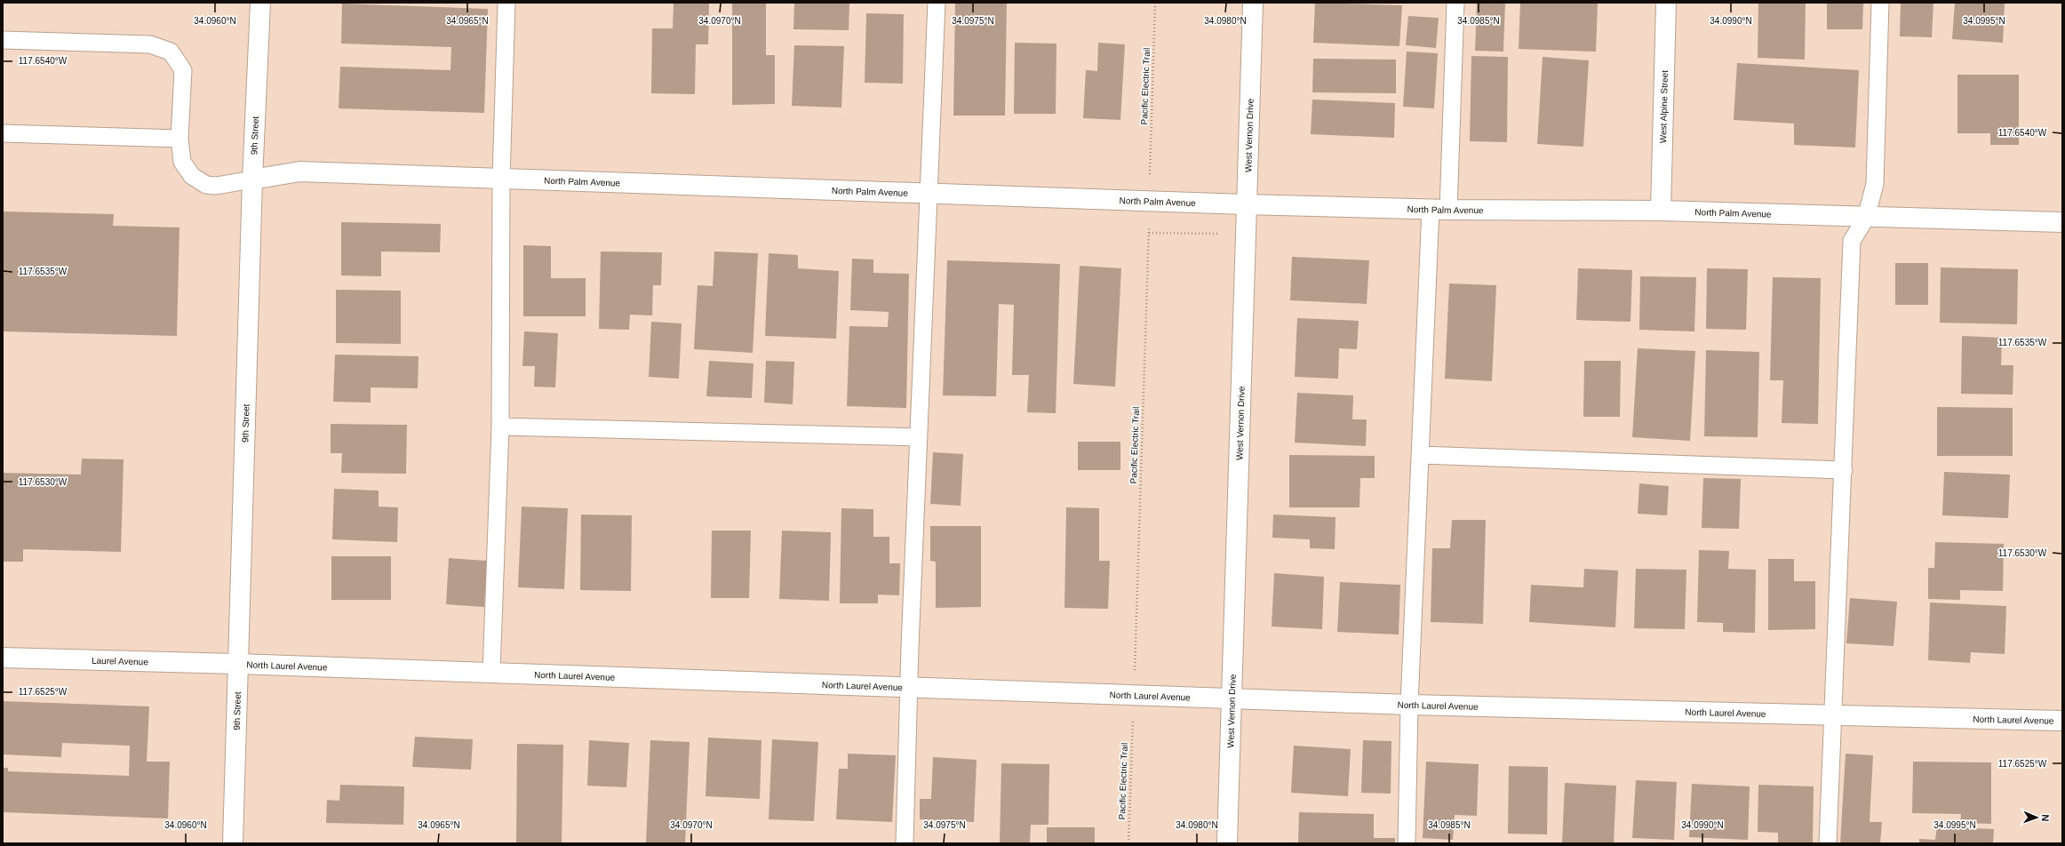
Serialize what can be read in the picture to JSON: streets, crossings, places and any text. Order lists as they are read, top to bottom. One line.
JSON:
{"streets":{"street":["West Alpine Street","9th Street","West Vernon Drive","North Palm Avenue","Laurel Avenue","North Laurel Avenue"],"path":["Pacific Electric Trail"]},"crossings":[["West Alpine Street","North Palm Avenue"],["9th Street","North Palm Avenue"],["9th Street","Laurel Avenue"],["9th Street","North Laurel Avenue"],["West Vernon Drive","North Palm Avenue"],["West Vernon Drive","North Laurel Avenue"],["Laurel Avenue","North Laurel Avenue"]],"north":"right","coordinates":["34.0960°N","34.0965°N","34.0970°N","34.0975°N","34.0980°N","34.0985°N","34.0990°N","34.0995°N","117.6540°W","117.6535°W","117.6530°W","117.6525°W"]}
